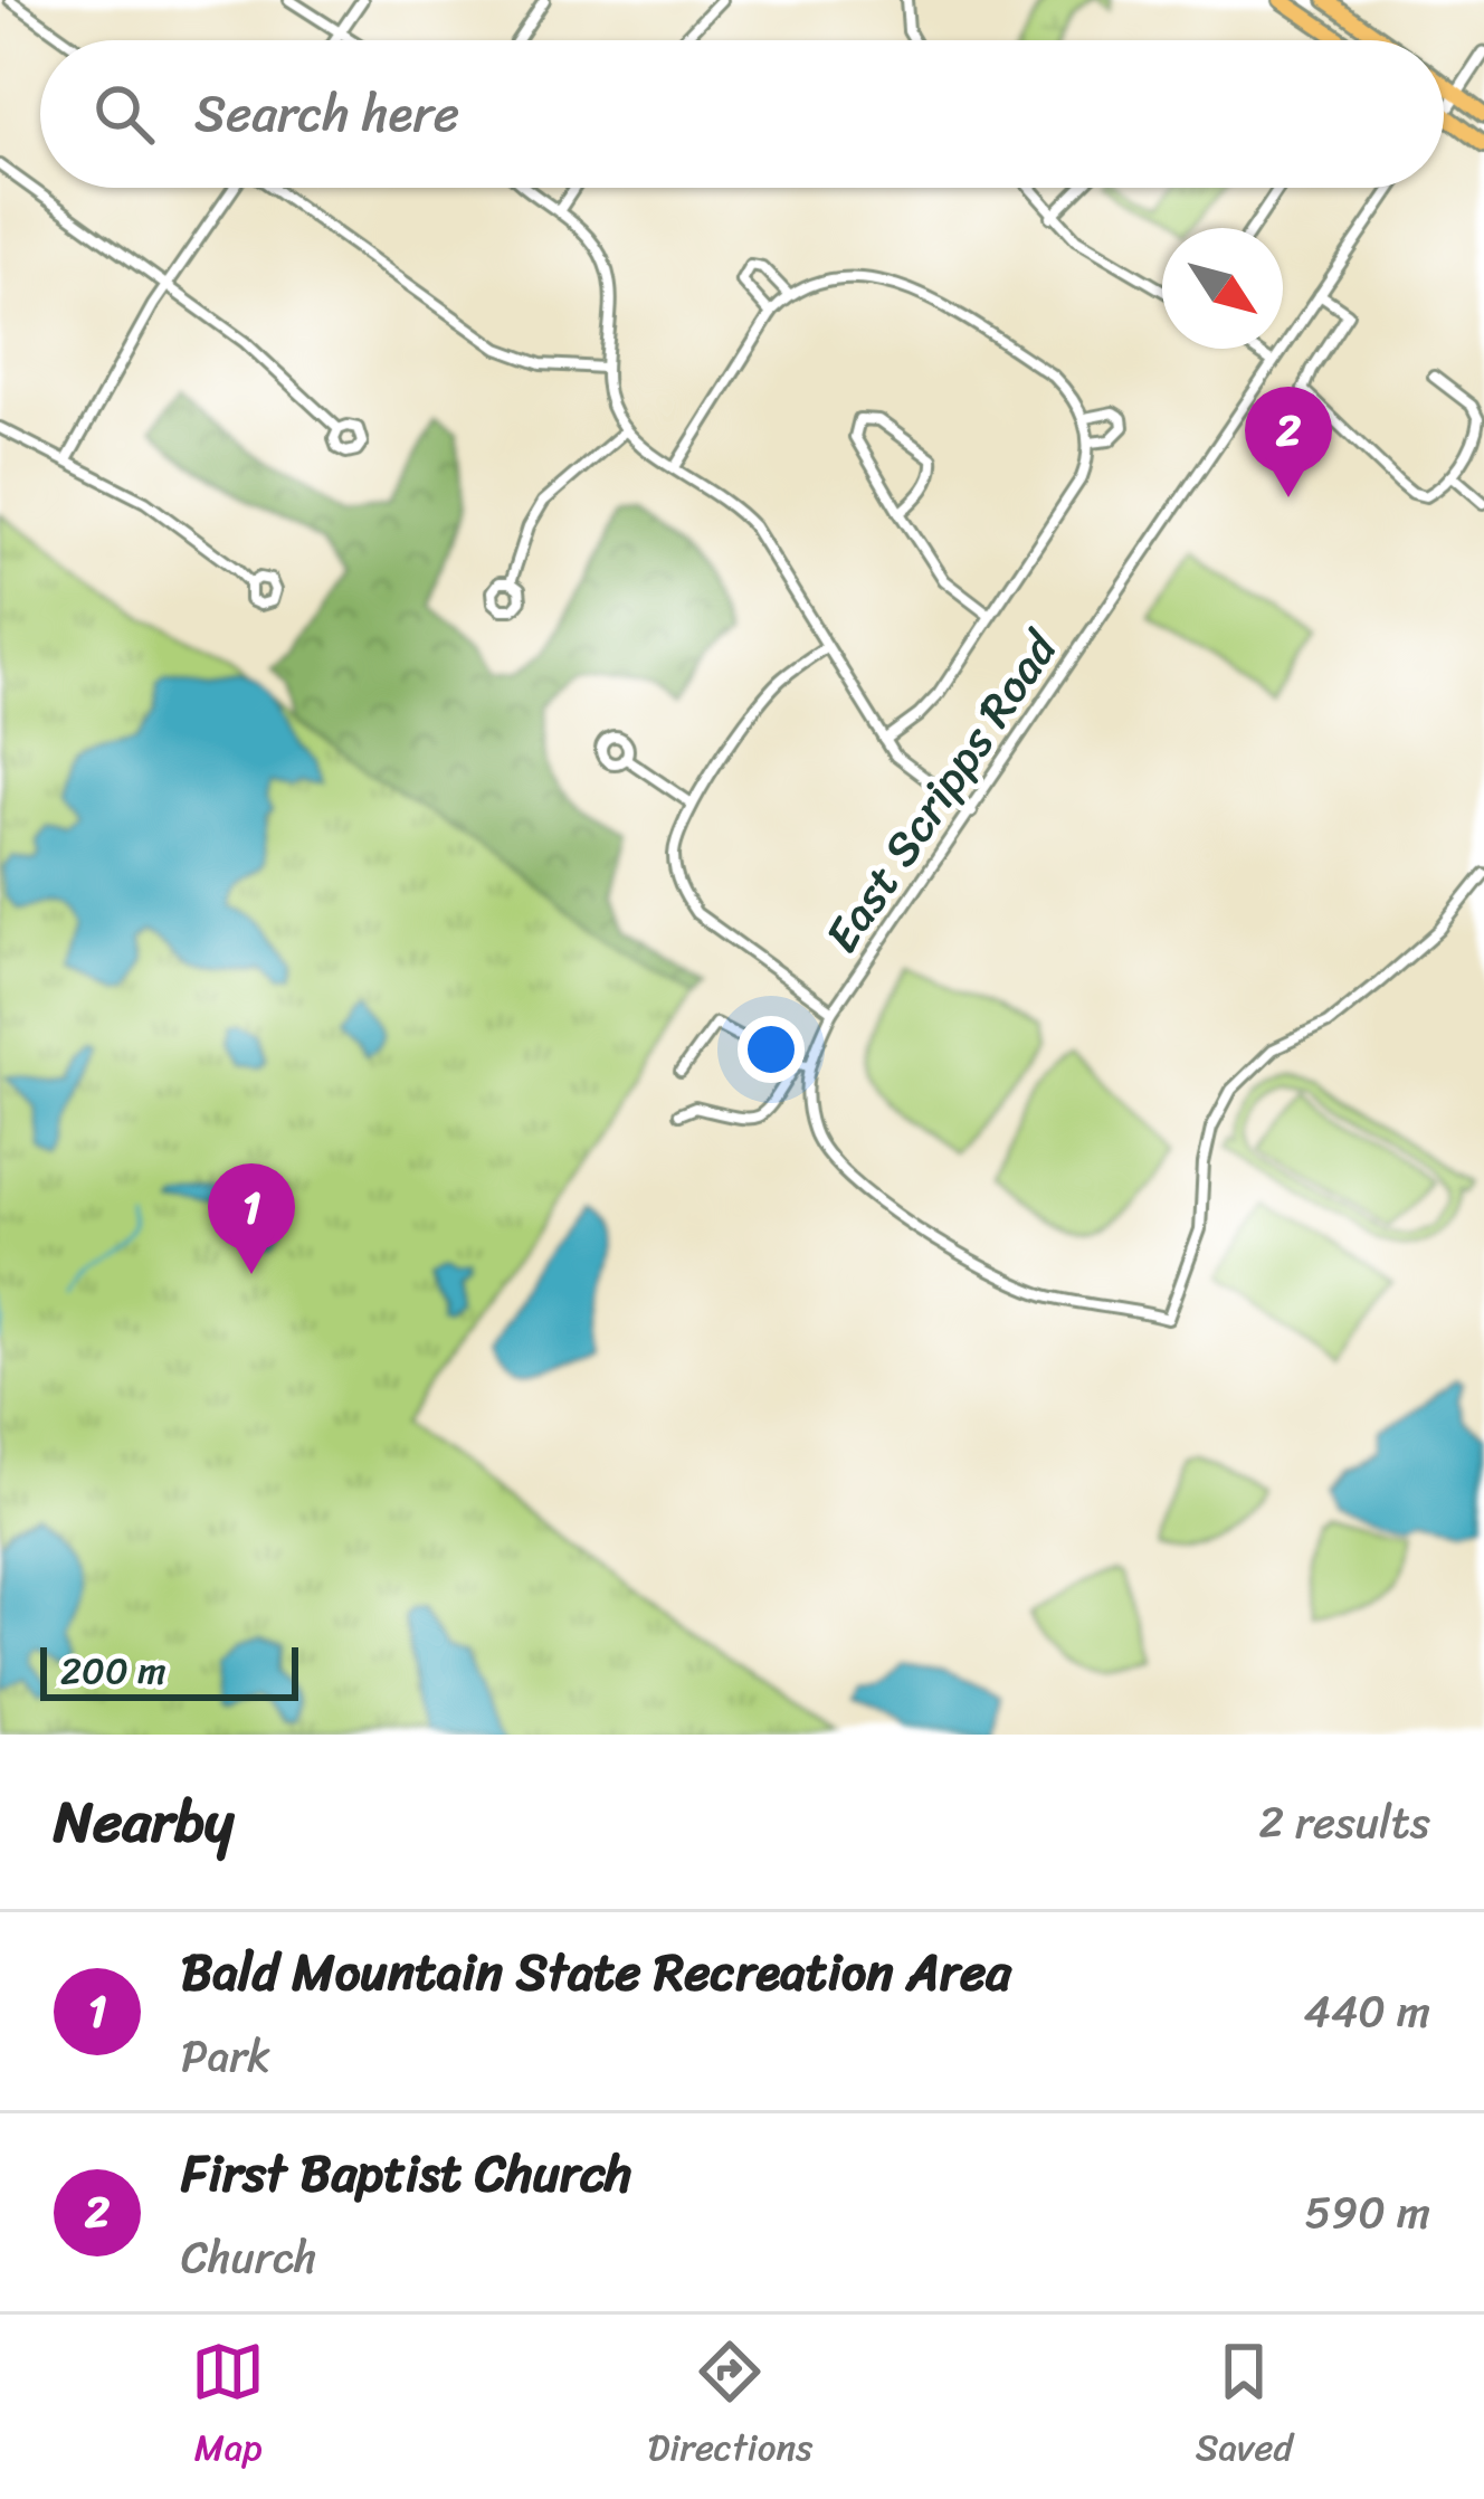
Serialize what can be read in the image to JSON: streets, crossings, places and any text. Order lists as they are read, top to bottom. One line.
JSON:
{"streets":{"street":["East Scripps Road"]},"scale_bar":"200 m","north":"bottom right","page":{"search":"Search here","pins":["2","1"],"scale":"200 m","heading":["Nearby","2 results"],"list":[{"mark":"1","name":"Bald Mountain State Recreation Area","note":"Park","value":"440 m"},{"mark":"2","name":"First Baptist Church","note":"Church","value":"590 m"}],"nav":["Map","Directions","Saved"]}}
